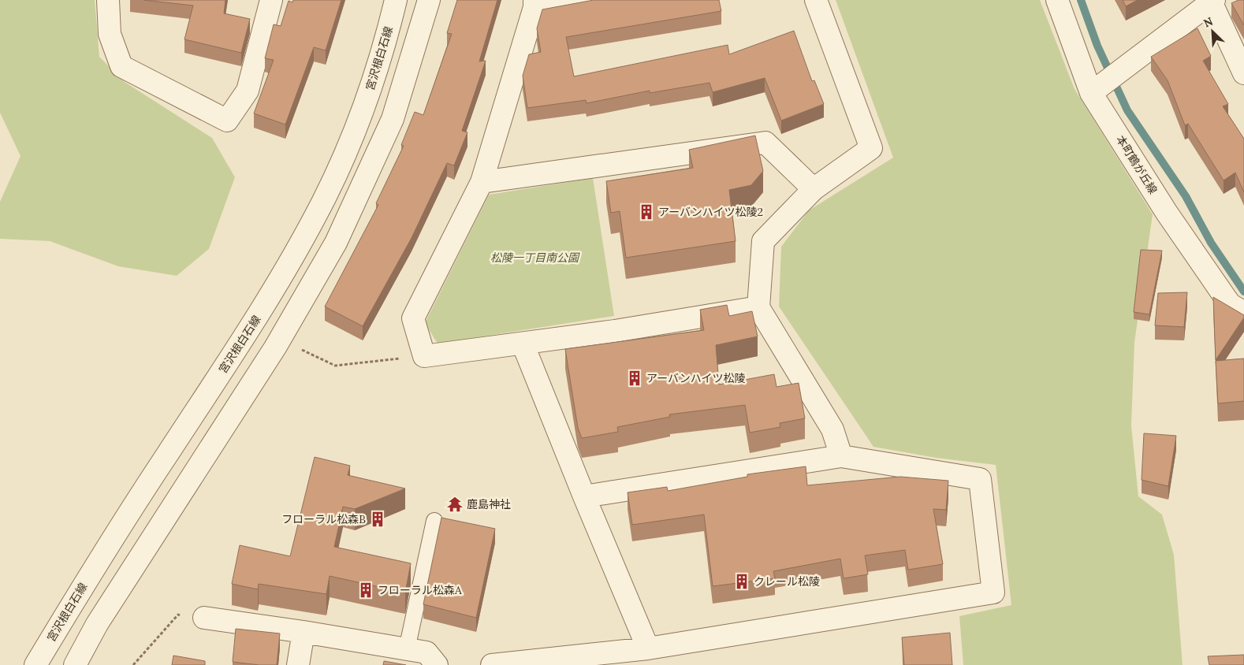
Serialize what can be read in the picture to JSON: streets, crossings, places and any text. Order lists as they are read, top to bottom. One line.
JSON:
{"streets":{"street":["宮沢根白石線","本町鶴が丘線"]},"parks":["松陵一丁目南公園"],"places":{"building":["アーバンハイツ松陵2","アーバンハイツ松陵","フローラル松森B","クレール松陵","フローラル松森A"],"temple":["鹿島神社"]},"north":"top left"}
